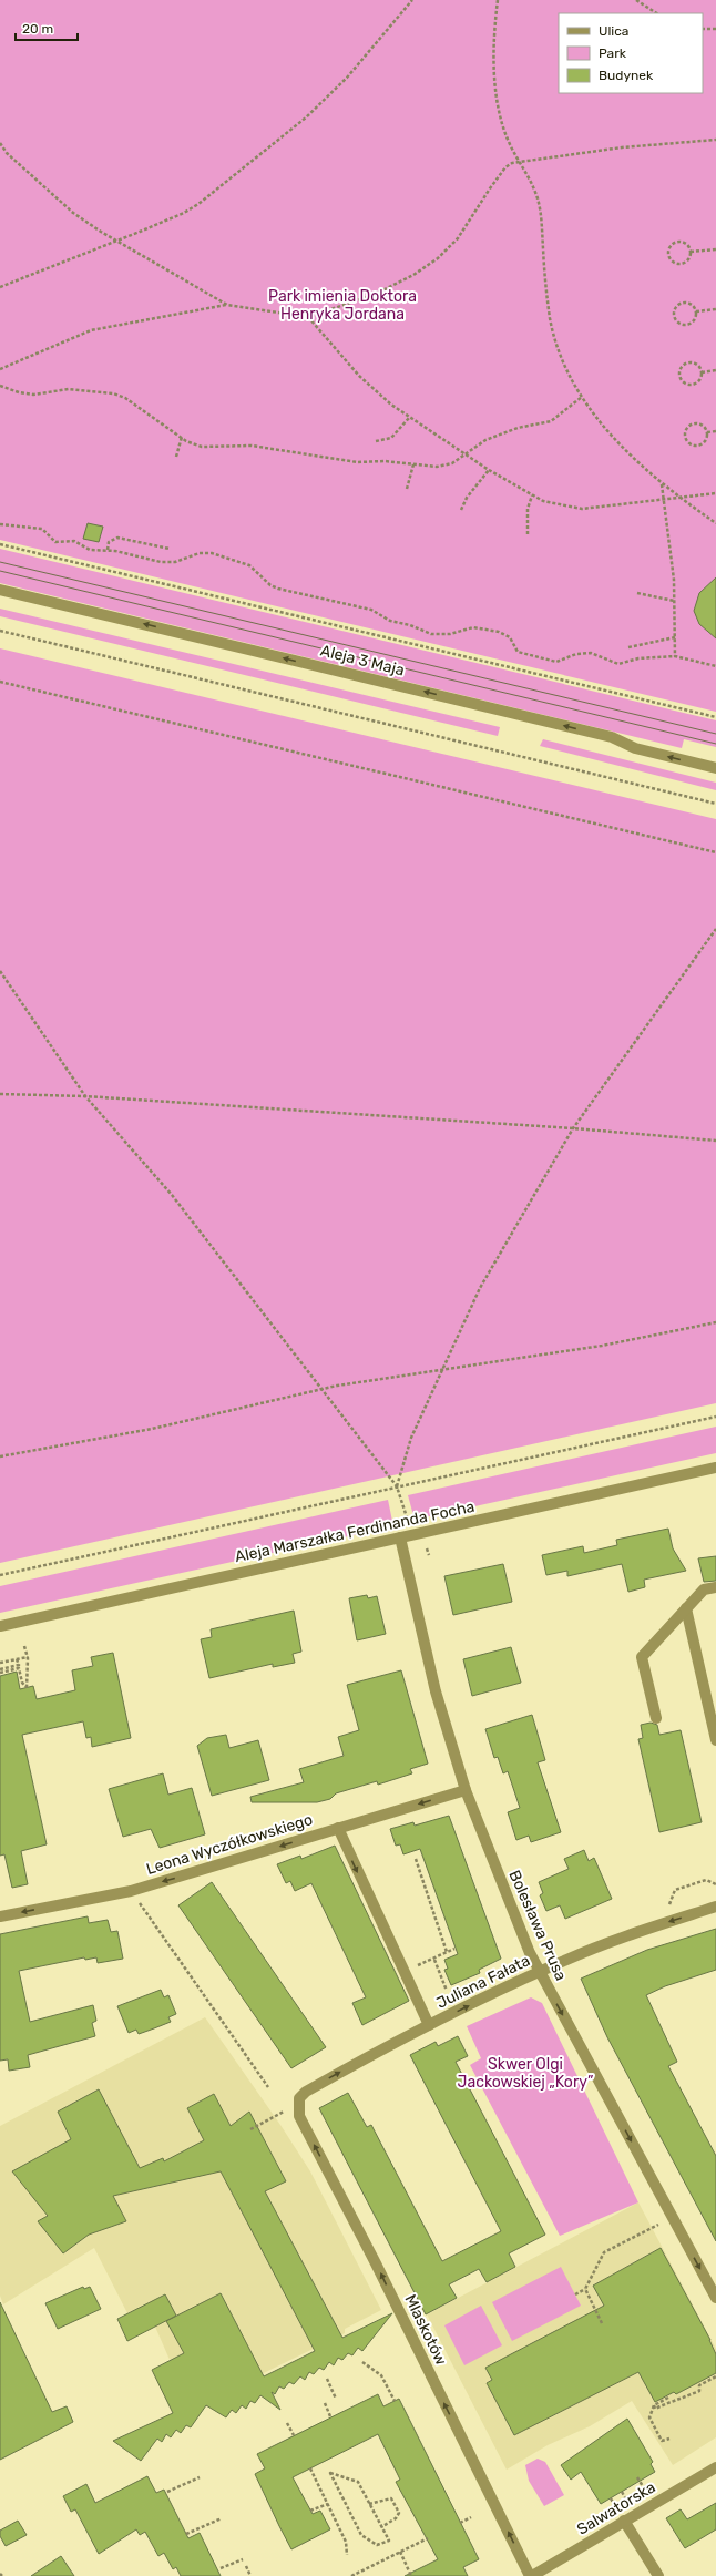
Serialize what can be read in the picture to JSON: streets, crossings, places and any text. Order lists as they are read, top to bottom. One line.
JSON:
{"streets":{"street":["Aleja 3 Maja","Aleja Marszałka Ferdinanda Focha","Leona Wyczółkowskiego","Bolesława Prusa","Juliana Fałata","Mlaskotów","Salwatorska"]},"crossings":[["Aleja Marszałka Ferdinanda Focha","Bolesława Prusa"],["Leona Wyczółkowskiego","Bolesława Prusa"],["Bolesława Prusa","Juliana Fałata"],["Juliana Fałata","Mlaskotów"],["Mlaskotów","Salwatorska"]],"one_way":["Aleja 3 Maja","Leona Wyczółkowskiego","Bolesława Prusa","Mlaskotów"],"parks":["Park imienia Doktora Henryka Jordana","Skwer Olgi Jackowskiej „Kory”"],"legend":["Ulica","Park","Budynek"],"scale_bar":"20 m"}
